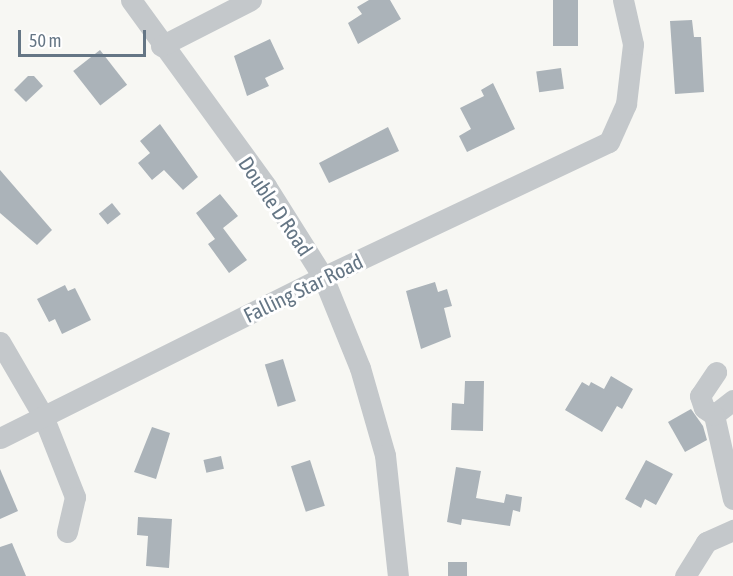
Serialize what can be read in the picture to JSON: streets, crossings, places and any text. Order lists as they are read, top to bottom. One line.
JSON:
{"streets":{"street":["Double D Road","Falling Star Road"]},"crossings":[["Double D Road","Falling Star Road"]],"scale_bar":"50 m"}
